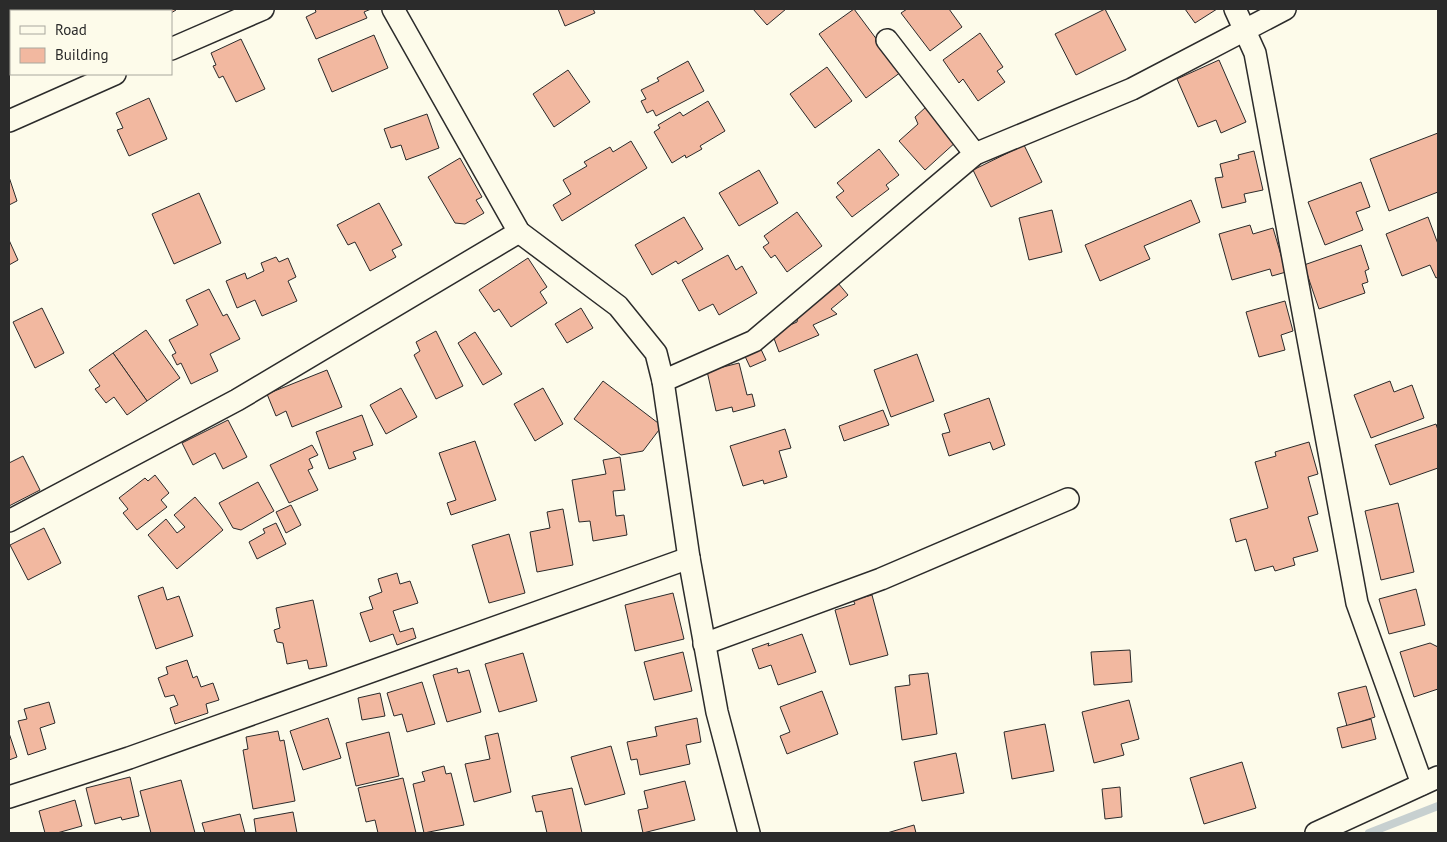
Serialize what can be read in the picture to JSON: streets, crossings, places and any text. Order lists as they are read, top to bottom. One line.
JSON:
{"legend":["Road","Building"]}
